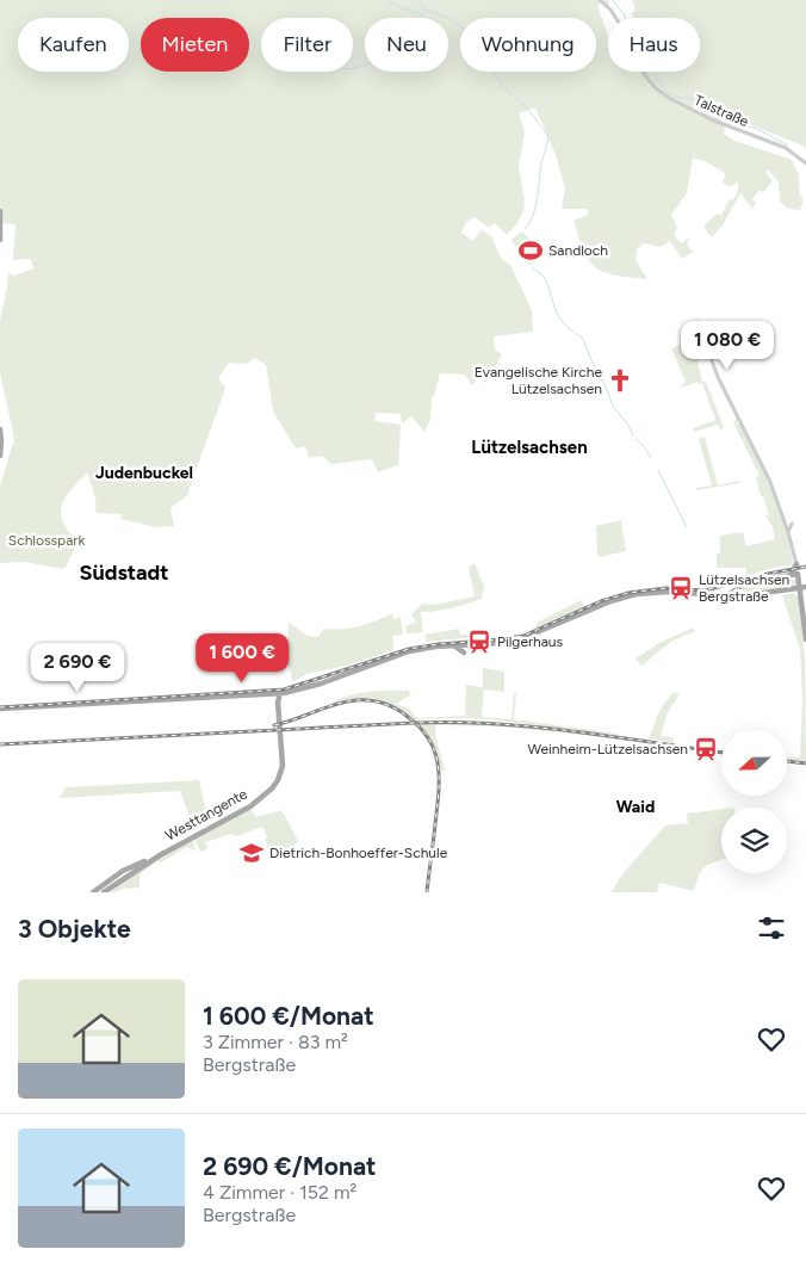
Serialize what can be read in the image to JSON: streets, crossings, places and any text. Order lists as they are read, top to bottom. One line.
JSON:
{"streets":{"main road":["Westtangente"],"street":["Talstraße"]},"districts":["Lützelsachsen","Judenbuckel","Südstadt","Waid"],"parks":["Schlosspark"],"places":{"sports":["Sandloch"],"church":["Evangelische Kirche Lützelsachsen"],"station":["Lützelsachsen Bergstraße","Pilgerhaus","Weinheim-Lützelsachsen"],"school or university":["Dietrich-Bonhoeffer-Schule"]},"north":"left","page":{"chip":["Kaufen","Mieten","Filter","Neu","Wohnung","Haus"],"price":["1 080 €","1 600 €","2 690 €"],"heading":"3 Objekte","list":[{"name":"1 600 €/Monat","note":"3 Zimmer · 83 m² · Bergstraße"},{"name":"2 690 €/Monat","note":"4 Zimmer · 152 m² · Bergstraße"}]}}
